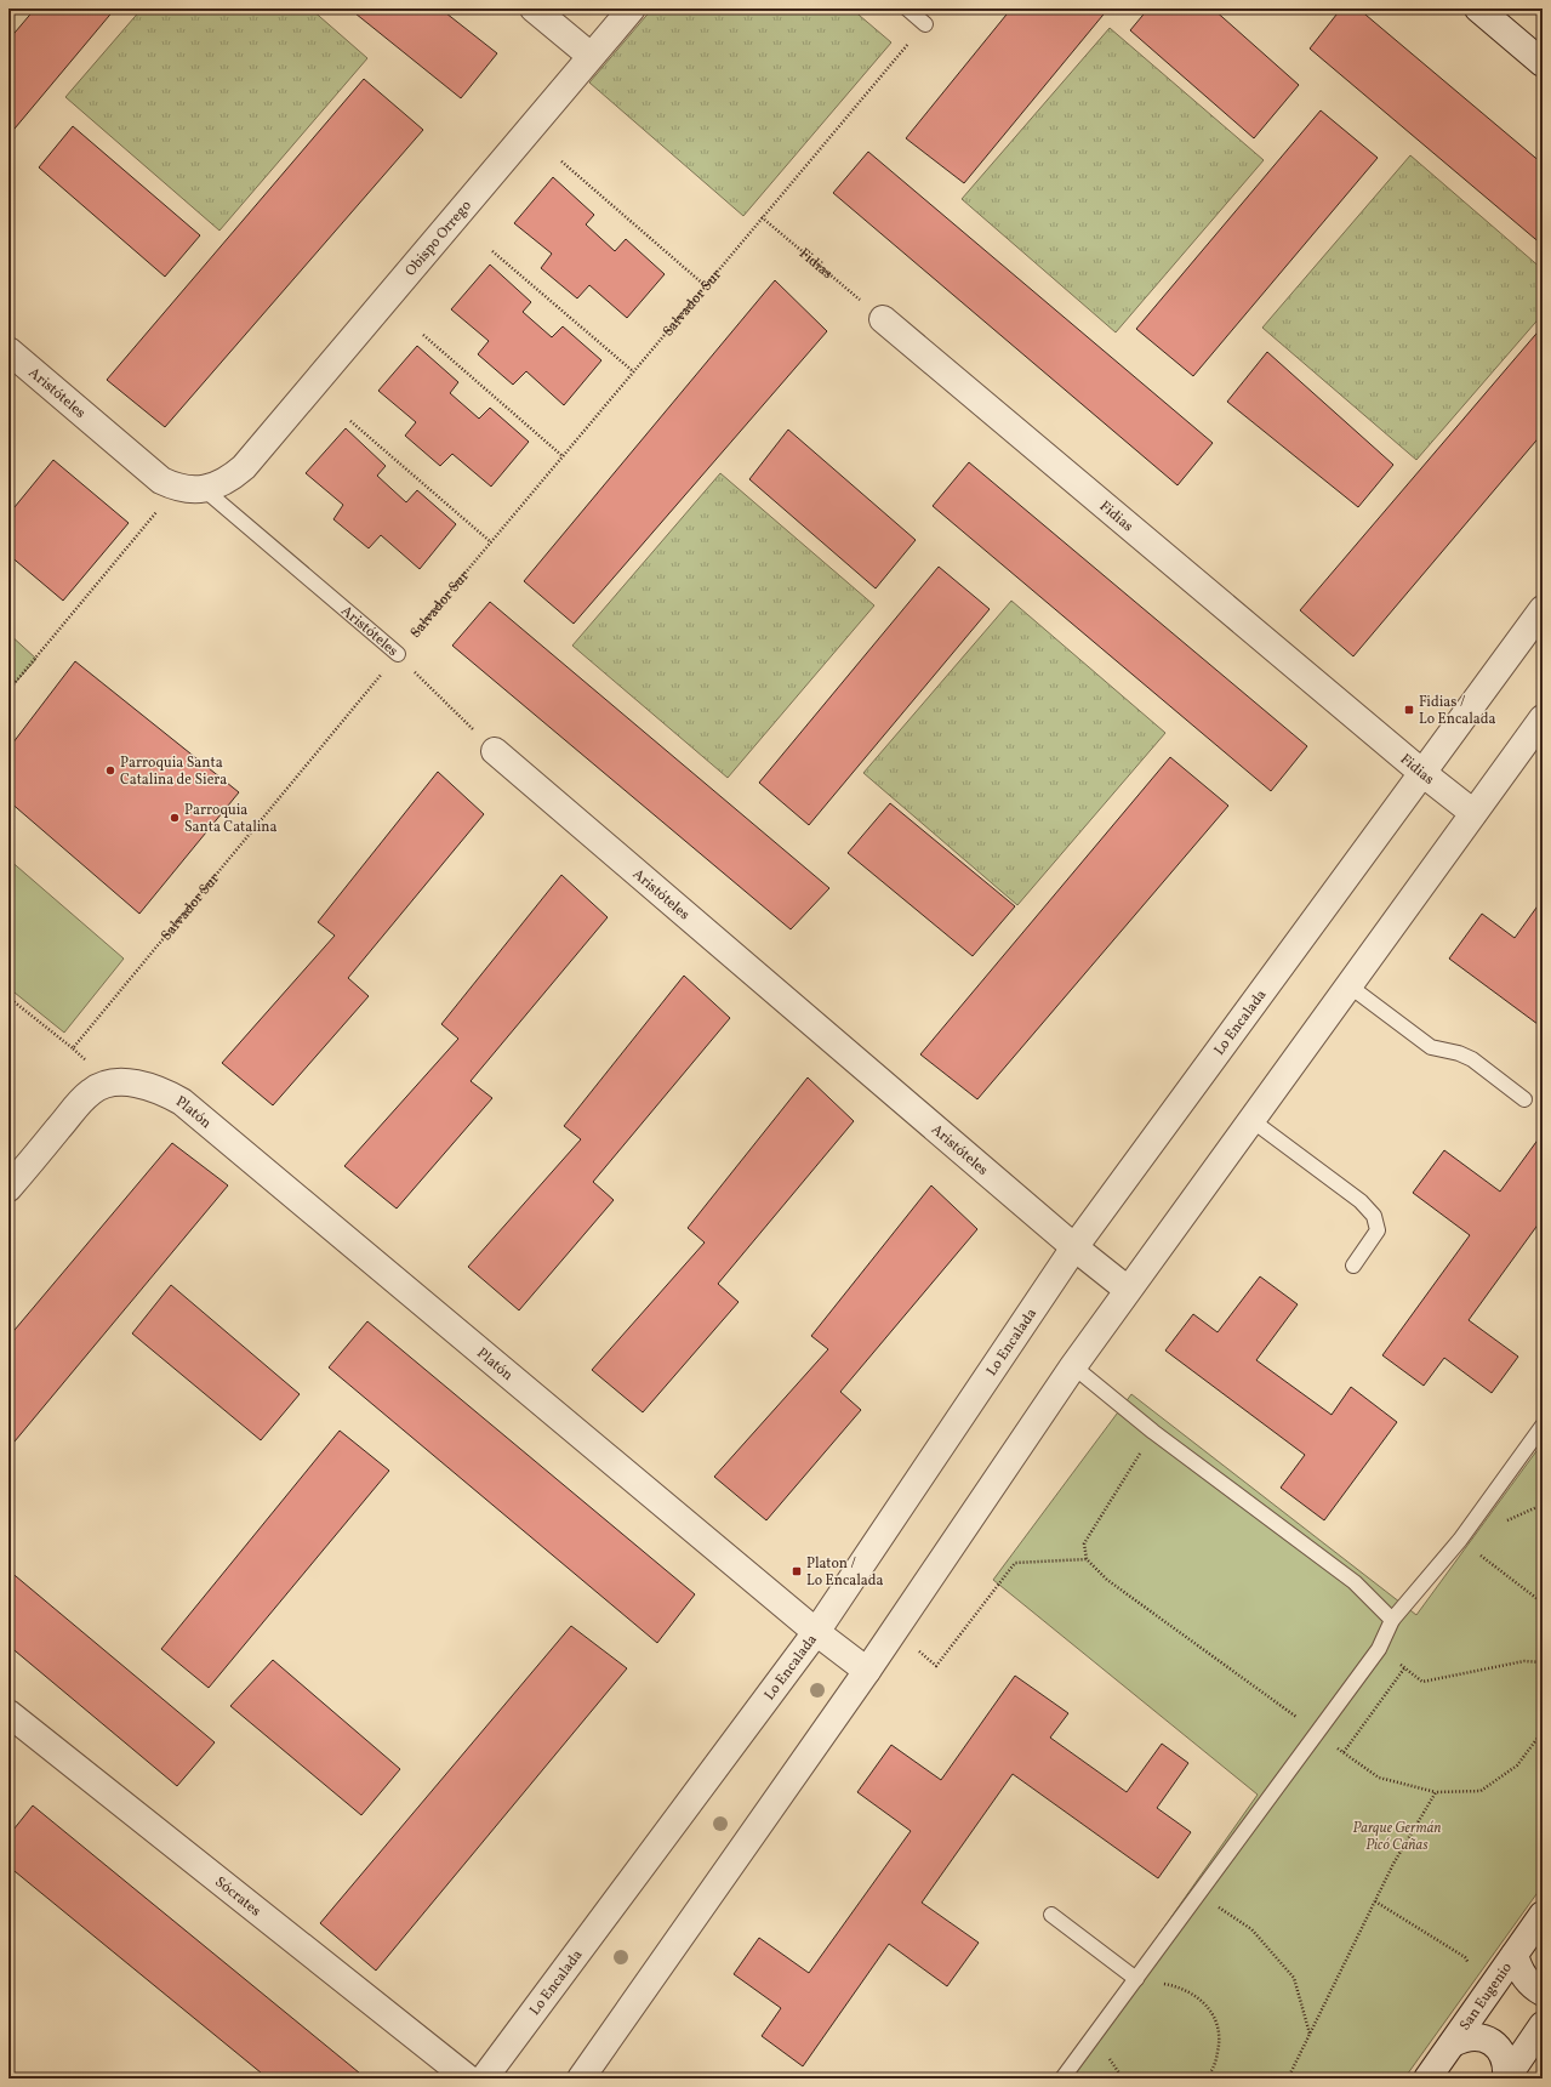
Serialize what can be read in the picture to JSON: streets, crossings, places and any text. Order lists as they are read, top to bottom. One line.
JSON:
{"streets":{"street":["Obispo Orrego","Fidias","Aristóteles","Lo Encalada","Platón","Sócrates","San Eugenio"],"path":["Salvador Sur"]},"crossings":[["Obispo Orrego","Aristóteles"],["Fidias","Salvador Sur"],["Fidias","Lo Encalada"],["Salvador Sur","Aristóteles"],["Aristóteles","Lo Encalada"],["Lo Encalada","Platón"]],"parks":["Parque Germán Picó Cañas"],"places":{"transit":["Fidias / Lo Encalada","Platon / Lo Encalada"],"other":["Parroquia Santa Catalina de Siera","Parroquia Santa Catalina"]}}
